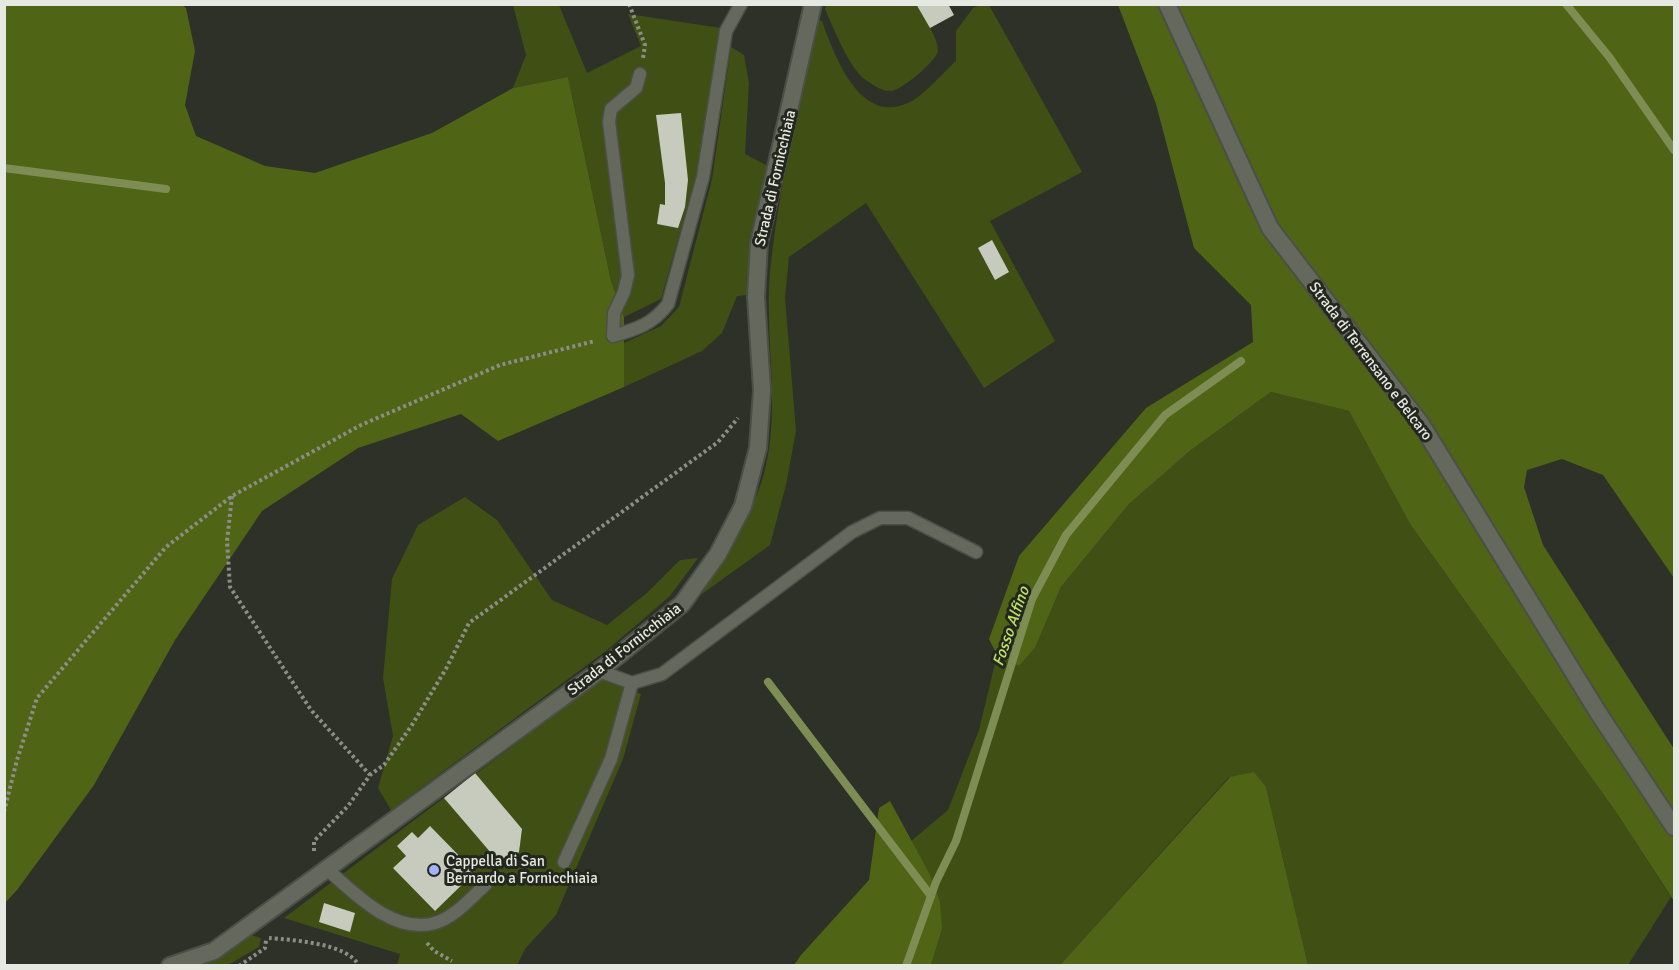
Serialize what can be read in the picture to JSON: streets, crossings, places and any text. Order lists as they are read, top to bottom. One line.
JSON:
{"streets":{"street":["Strada di Fornicchiaia","Strada di Terrensano e Belcaro"]},"water":["Fosso Alfino"],"places":["Cappella di San Bernardo a Fornicchiaia"]}
